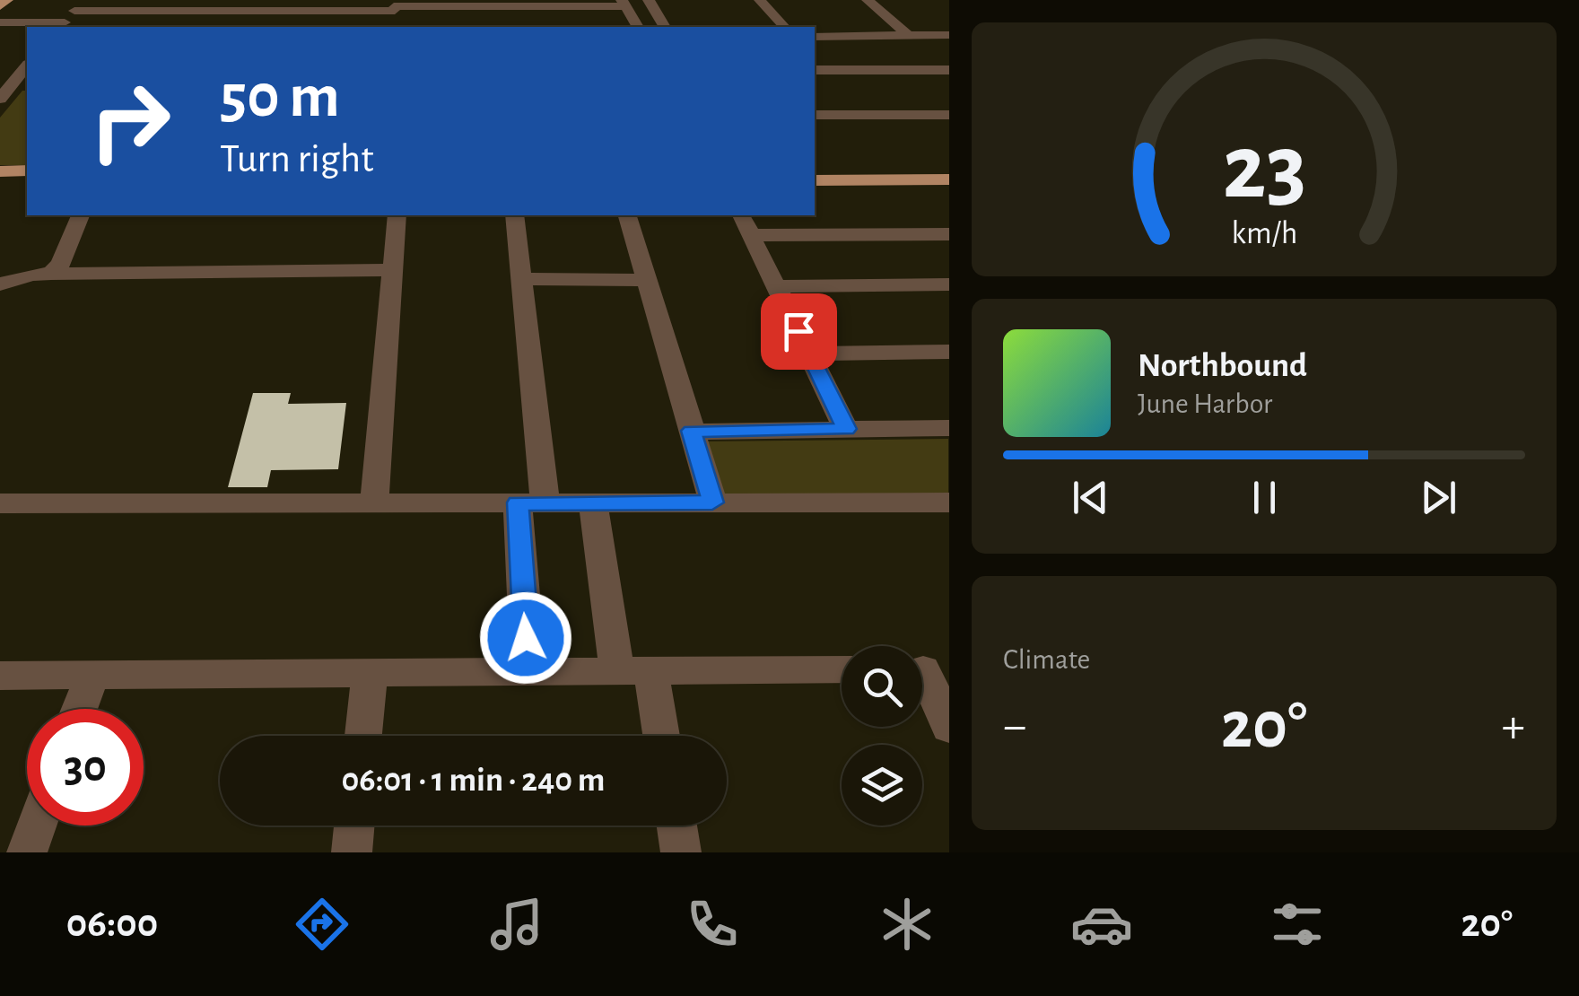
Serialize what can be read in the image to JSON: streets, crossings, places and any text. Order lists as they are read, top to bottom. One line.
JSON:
{"page":{"turn":["50 m","Turn right"],"song":["Northbound","June Harbor"],"tile":"Climate","heat":["−","20°","+"],"limit":"30","trip":"06:01 · 1 min · 240 m","tabs":["06:00","20°"],"gauge":["23","km/h"]}}
